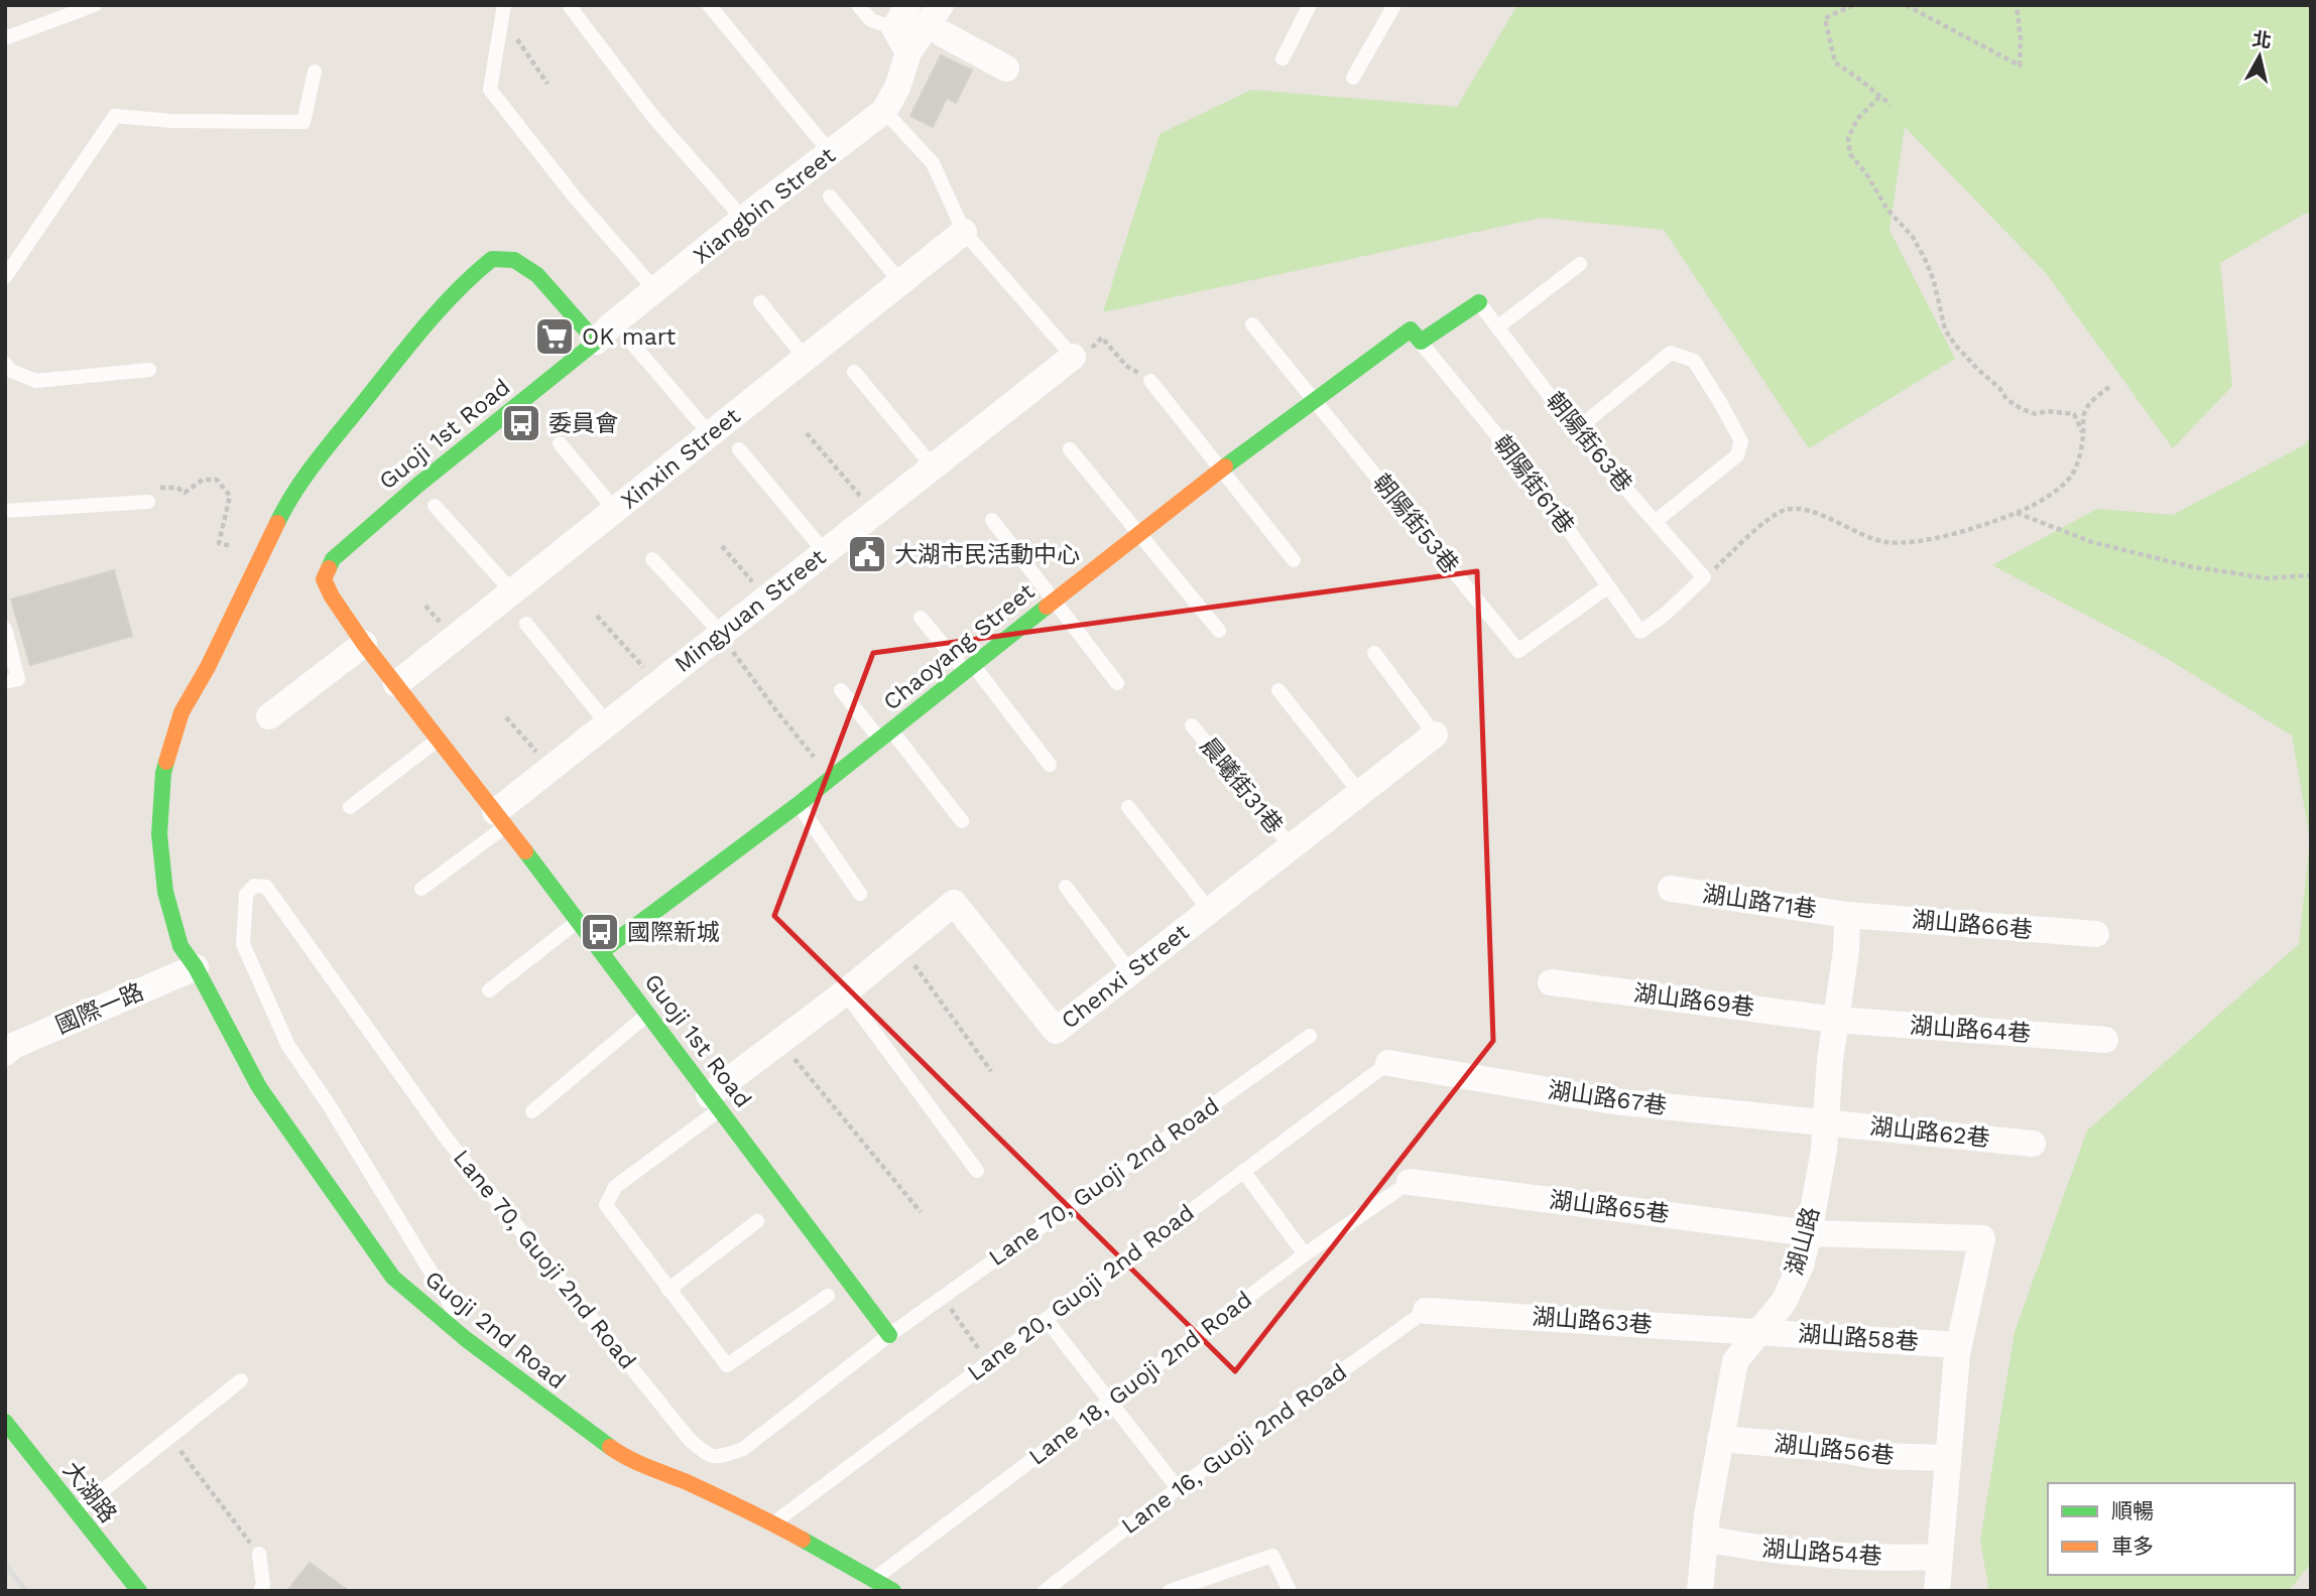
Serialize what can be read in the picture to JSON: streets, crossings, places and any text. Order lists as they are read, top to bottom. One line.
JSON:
{"streets":{"street":["Xiangbin Street","Guoji 1st Road","Xinxin Street","Mingyuan Street","Chaoyang Street","湖山路71巷","湖山路66巷","Chenxi Street","湖山路69巷","國際一路","湖山路64巷","湖山路67巷","湖山路62巷","湖山路65巷","湖山路","湖山路63巷","Guoji 2nd Road","湖山路58巷","湖山路56巷","大湖路","湖山路54巷"],"lane":["朝陽街63巷","朝陽街61巷","朝陽街53巷","晨曦街31巷","Lane 70, Guoji 2nd Road","Lane 20, Guoji 2nd Road","Lane 18, Guoji 2nd Road","Lane 16, Guoji 2nd Road"]},"crossings":[["Xiangbin Street","Guoji 1st Road"],["Guoji 1st Road","Xinxin Street"],["Guoji 1st Road","Mingyuan Street"],["Guoji 1st Road","Chaoyang Street"],["Guoji 1st Road","Chenxi Street"],["Guoji 1st Road","Lane 70, Guoji 2nd Road"],["朝陽街63巷","朝陽街61巷"],["朝陽街61巷","朝陽街53巷"],["朝陽街61巷","Chaoyang Street"],["朝陽街53巷","Chaoyang Street"],["晨曦街31巷","Chenxi Street"],["湖山路71巷","湖山路66巷"],["湖山路71巷","湖山路"],["湖山路66巷","湖山路"],["湖山路69巷","湖山路64巷"],["湖山路69巷","湖山路"],["國際一路","Guoji 2nd Road"],["湖山路64巷","湖山路"],["湖山路67巷","湖山路62巷"],["湖山路67巷","湖山路"],["湖山路67巷","Lane 20, Guoji 2nd Road"],["湖山路62巷","湖山路"],["Lane 70, Guoji 2nd Road","Guoji 2nd Road"],["湖山路65巷","湖山路"],["湖山路65巷","湖山路58巷"],["湖山路65巷","Lane 18, Guoji 2nd Road"],["湖山路","湖山路63巷"],["湖山路","湖山路58巷"],["湖山路","湖山路56巷"],["湖山路","湖山路54巷"],["Lane 20, Guoji 2nd Road","Guoji 2nd Road"],["湖山路63巷","湖山路58巷"],["湖山路63巷","Lane 16, Guoji 2nd Road"],["Guoji 2nd Road","Lane 18, Guoji 2nd Road"]],"places":{"supermarket":["OK mart"],"bus stop":["委員會","國際新城"],"public building":["大湖市民活動中心"]},"legend":["順暢","車多"],"north":"top"}
